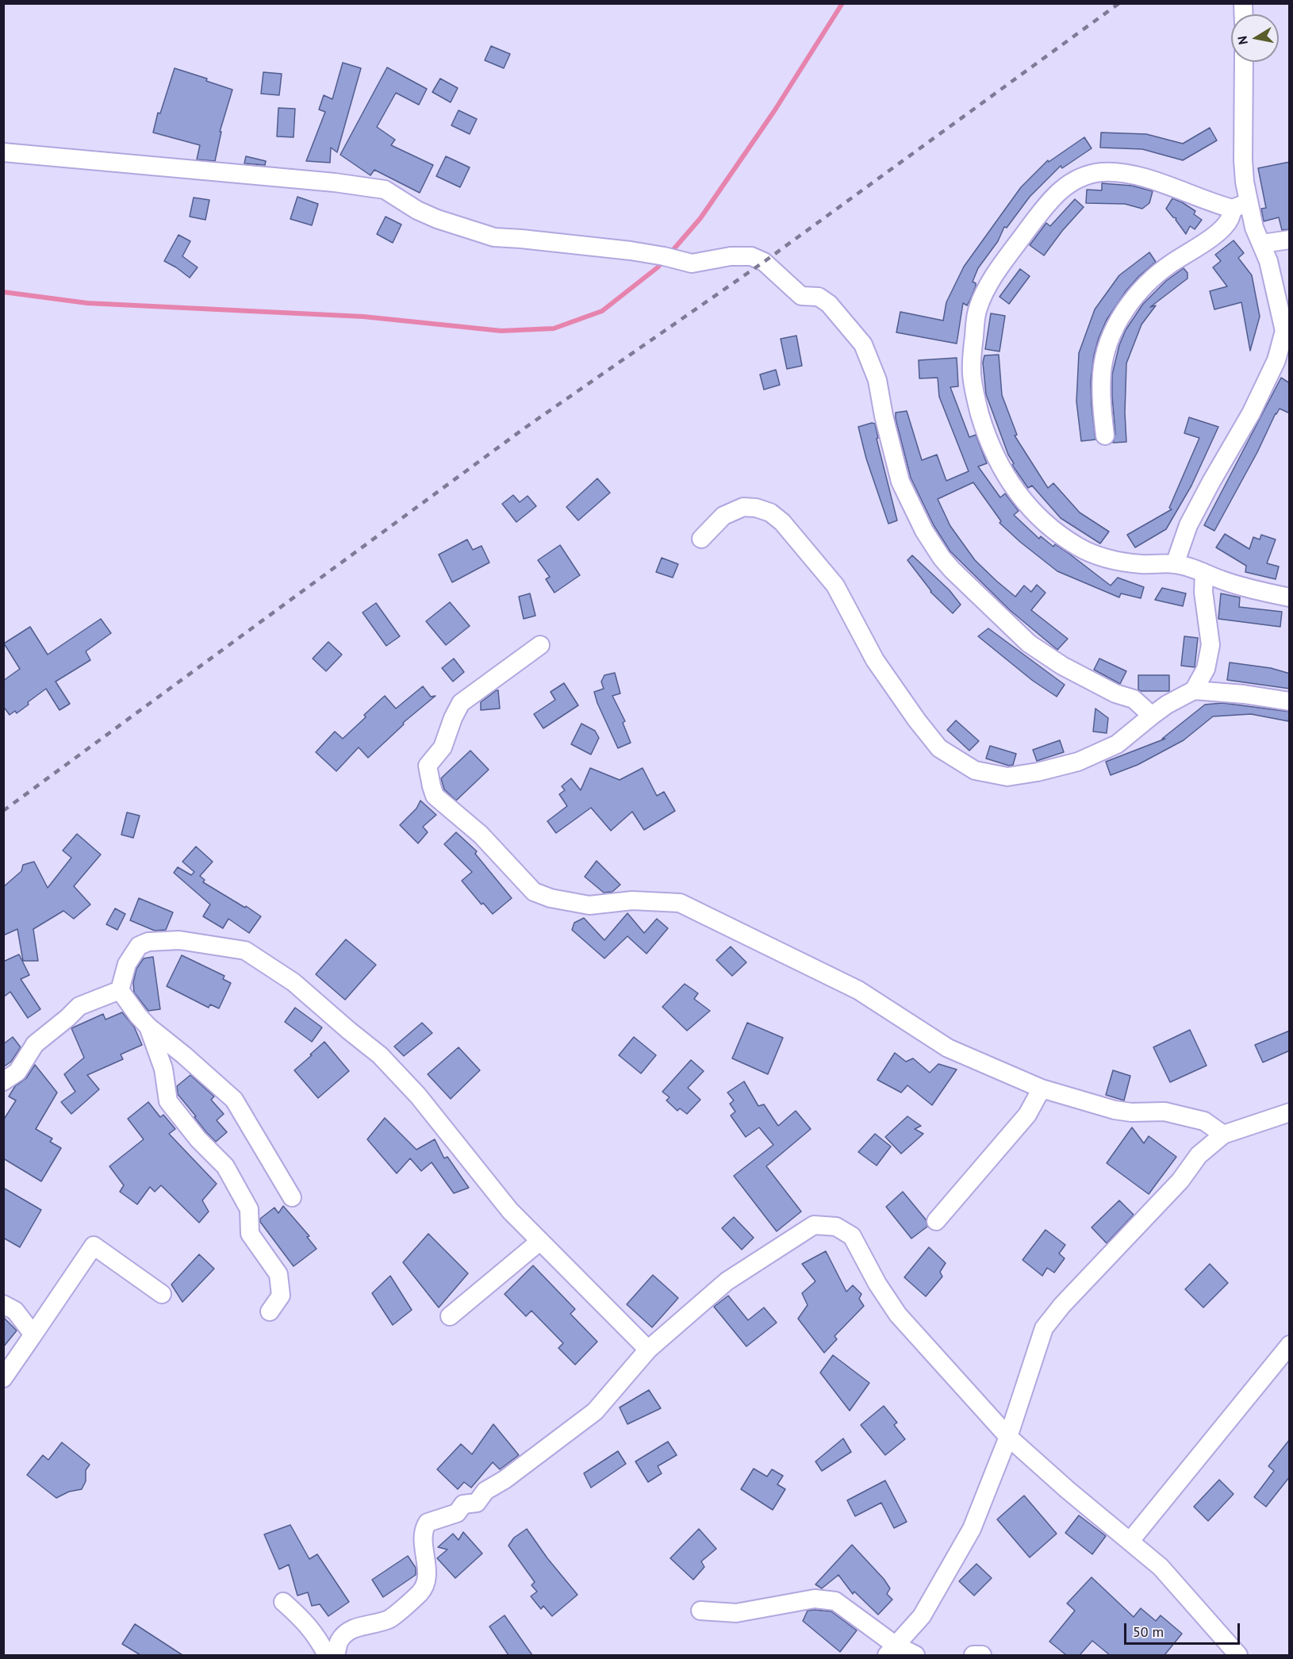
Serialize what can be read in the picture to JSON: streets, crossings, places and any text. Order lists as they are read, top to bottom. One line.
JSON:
{"scale_bar":"50 m","north":"left"}
